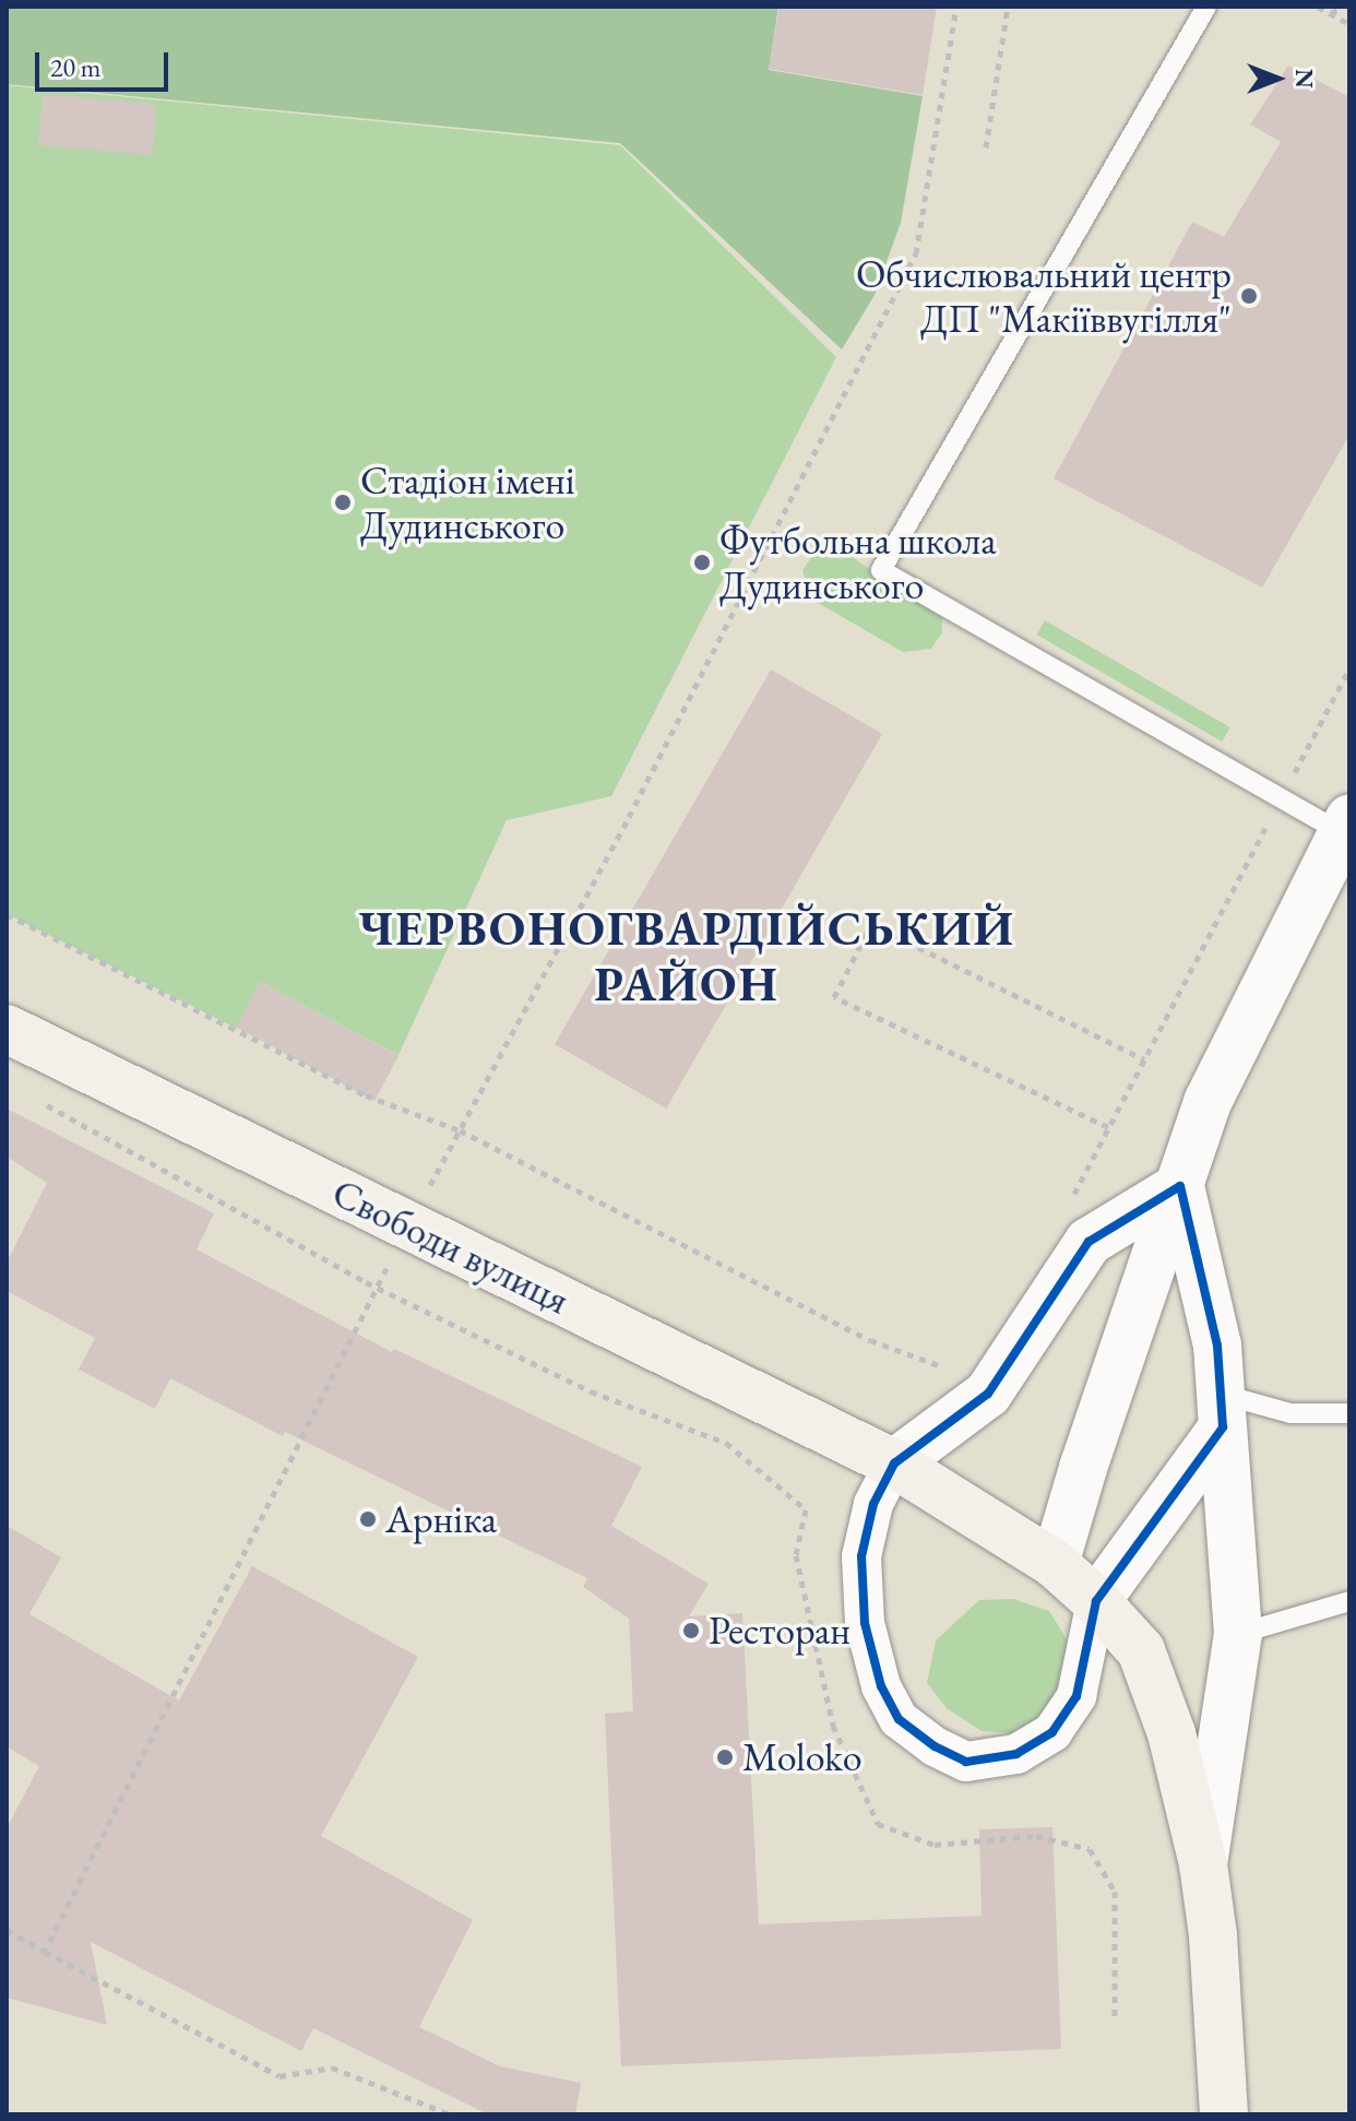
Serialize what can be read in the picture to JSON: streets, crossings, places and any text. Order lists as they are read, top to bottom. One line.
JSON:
{"streets":{"main road":["Свободи вулиця"]},"districts":["ЧЕРВОНОГВАРДІЙСЬКИЙ РАЙОН"],"places":["Обчислювальний центр ДП \"Макіїввугілля\"","Стадіон імені Дудинського","Футбольна школа Дудинського","Арніка","Ресторан","Moloko"],"scale_bar":"20 m","north":"right"}
